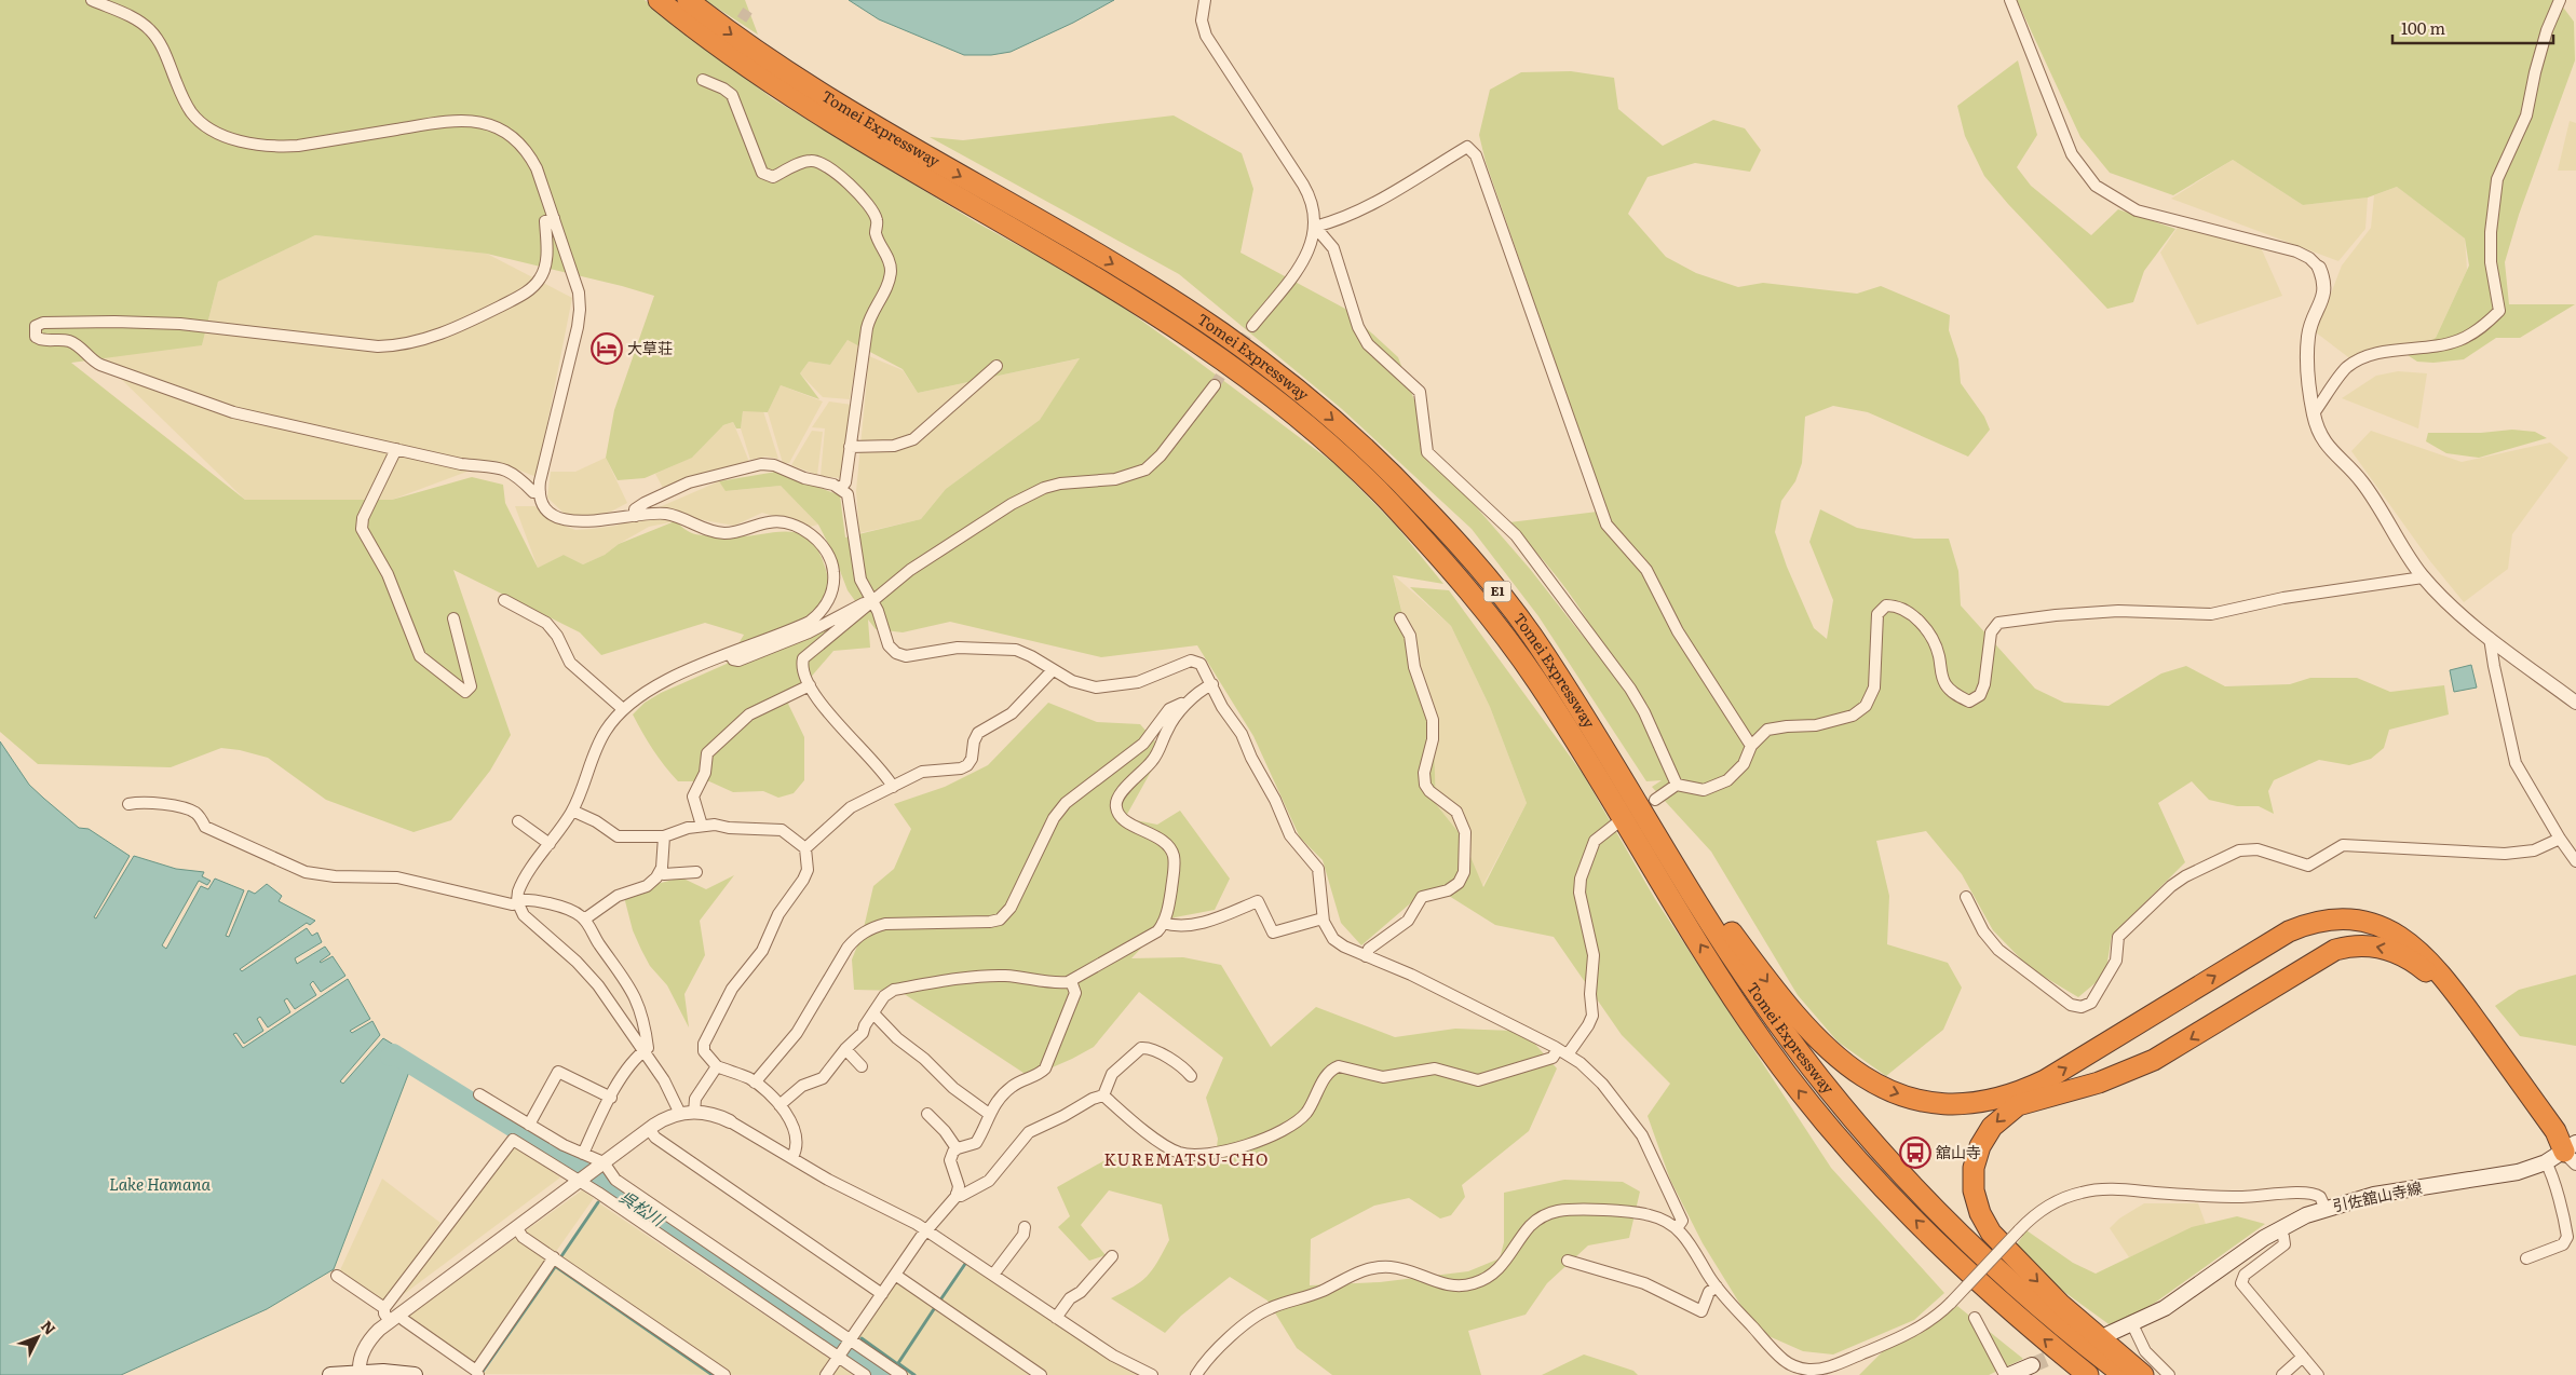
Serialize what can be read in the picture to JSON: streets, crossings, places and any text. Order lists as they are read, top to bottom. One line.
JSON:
{"streets":{"highway":["Tomei Expressway","E1"],"main road":["引佐舘山寺線"]},"districts":["KUREMATSU-CHO"],"water":["Lake Hamana","呉松川"],"places":{"hotel":["大草荘"],"bus stop":["舘山寺"]},"scale_bar":"100 m","north":"top right"}
